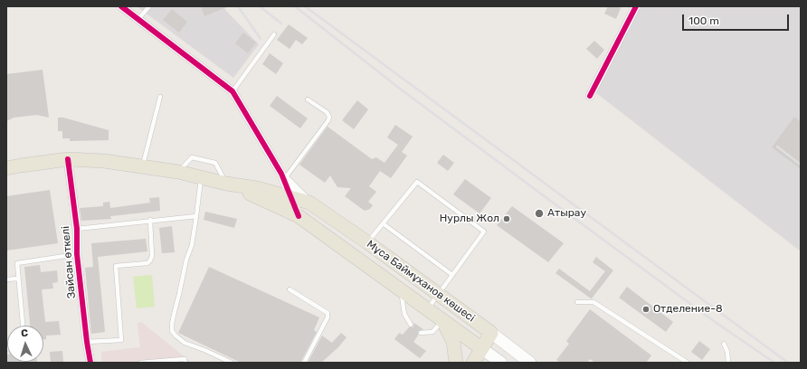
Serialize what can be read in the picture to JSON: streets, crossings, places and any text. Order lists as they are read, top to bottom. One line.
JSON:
{"streets":{"main road":["Мұса Баймұханов көшесі"],"street":["Зайсан өткелі"]},"places":["Атырау","Нурлы Жол","Отделение-8"],"scale_bar":"100 m","north":"top"}
